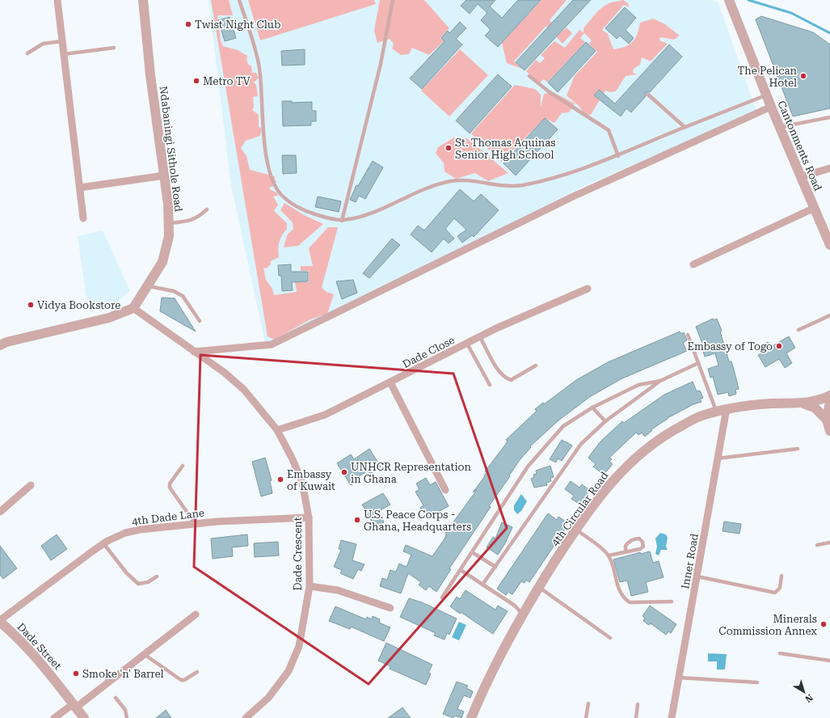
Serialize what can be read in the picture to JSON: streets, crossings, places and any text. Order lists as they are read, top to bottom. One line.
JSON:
{"streets":{"street":["Cantonments Road","Ndabaningi Sithole Road","Dade Close","4th Circular Road","4th Dade Lane","Dade Crescent","Inner Road","Dade Street"]},"crossings":[["Ndabaningi Sithole Road","Dade Crescent"],["Dade Close","Dade Crescent"],["4th Circular Road","Inner Road"],["4th Dade Lane","Dade Crescent"],["4th Dade Lane","Dade Street"]],"places":["Twist Night Club","The Pelican Hotel","Metro TV","St. Thomas Aquinas Senior High School","Vidya Bookstore","Embassy of Togo","UNHCR Representation in Ghana","Embassy of Kuwait","U.S. Peace Corps - Ghana, Headquarters","Minerals Commission Annex","Smoke 'n' Barrel"],"north":"bottom right"}
